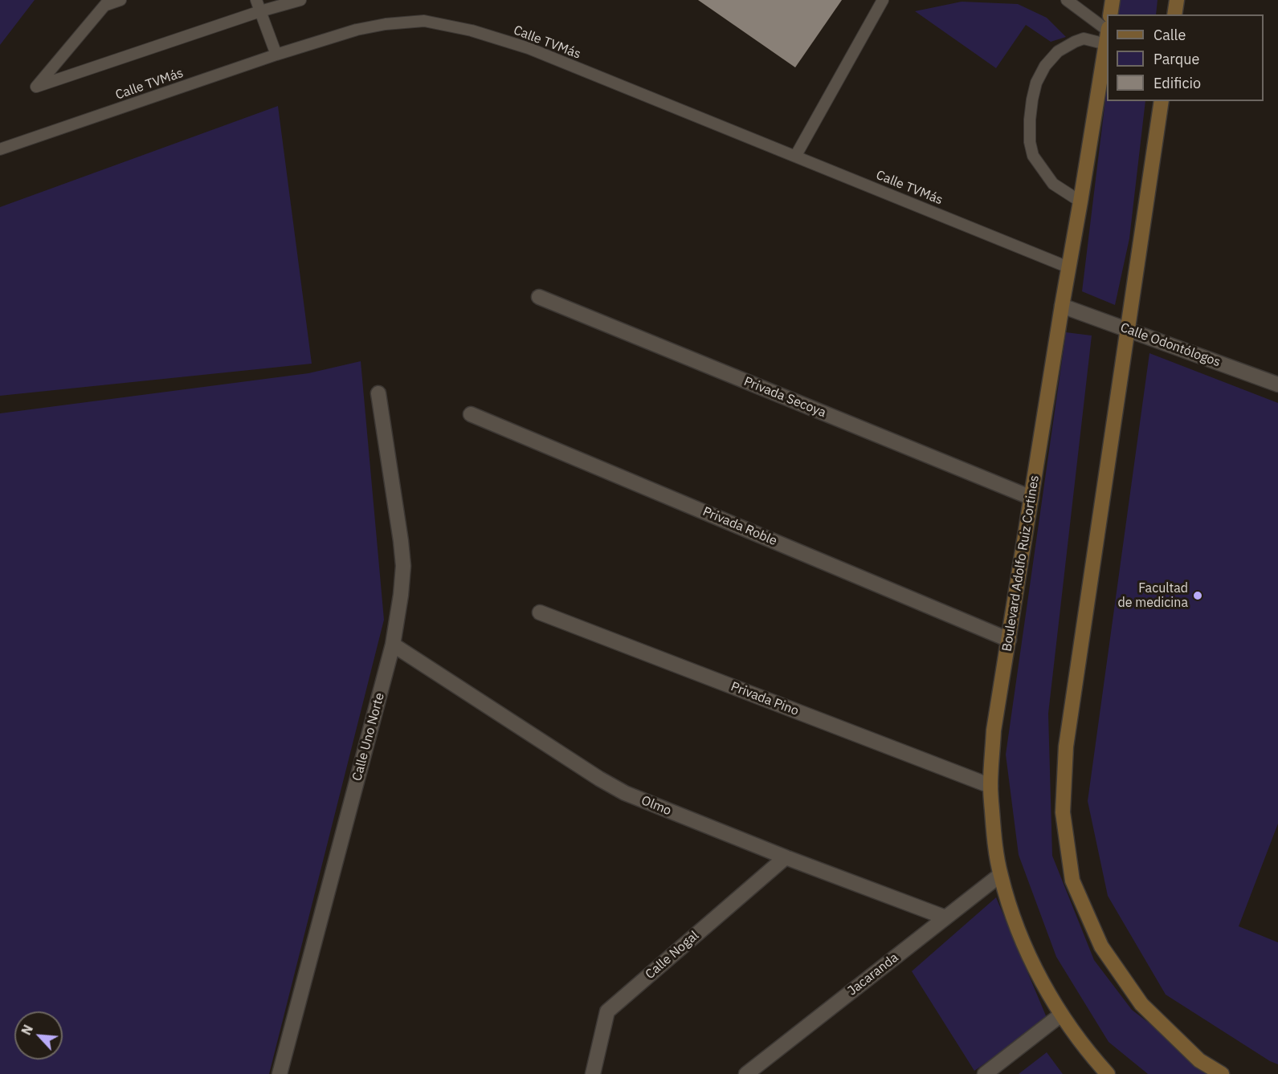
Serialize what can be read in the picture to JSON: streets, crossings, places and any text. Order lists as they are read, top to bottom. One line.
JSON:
{"streets":{"main road":["Boulevard Adolfo Ruiz Cortines"],"street":["Calle Odontólogos","Privada Secoya","Privada Roble","Privada Pino","Calle Uno Norte","Olmo","Calle Nogal","Jacaranda"],"lane":["Calle TVMás"]},"crossings":[["Calle TVMás","Boulevard Adolfo Ruiz Cortines"],["Calle Odontólogos","Boulevard Adolfo Ruiz Cortines"],["Privada Secoya","Boulevard Adolfo Ruiz Cortines"],["Privada Roble","Boulevard Adolfo Ruiz Cortines"],["Boulevard Adolfo Ruiz Cortines","Privada Pino"],["Boulevard Adolfo Ruiz Cortines","Jacaranda"],["Calle Uno Norte","Olmo"],["Olmo","Calle Nogal"],["Olmo","Jacaranda"]],"places":["Facultad de medicina"],"legend":["Calle","Parque","Edificio"],"north":"top left"}
